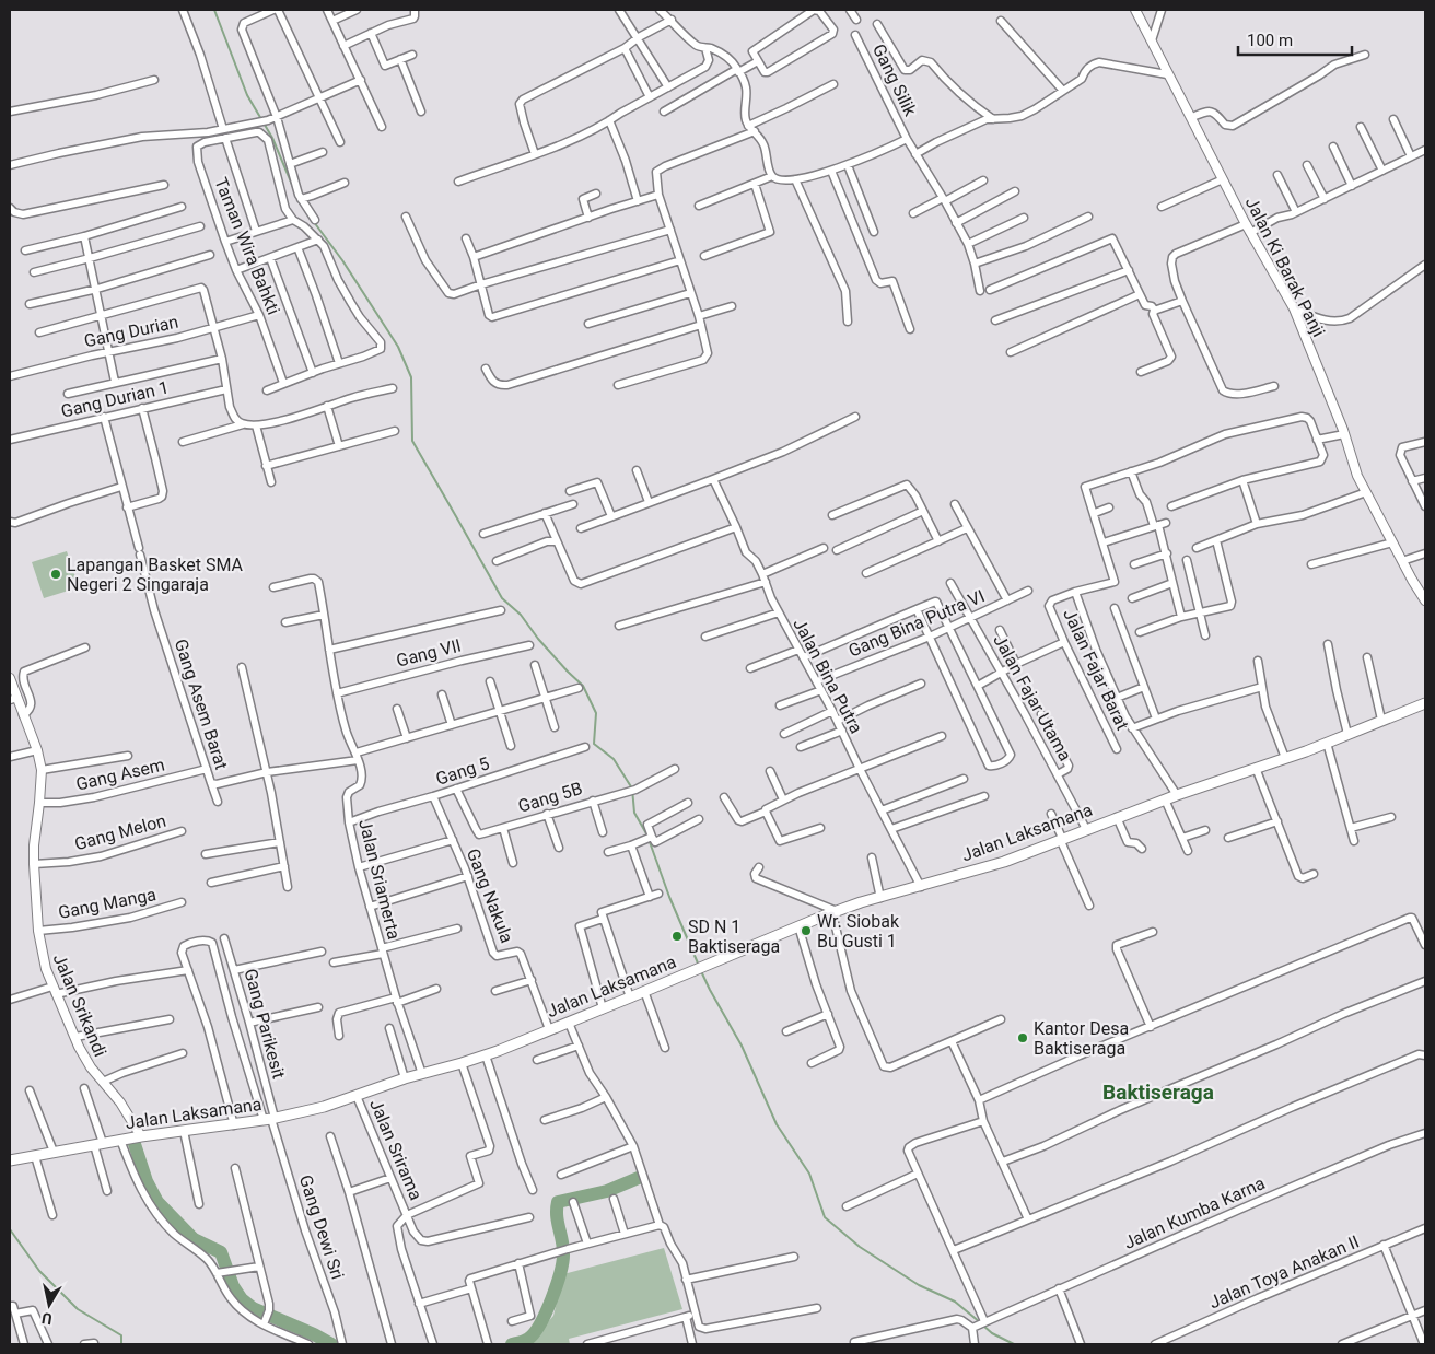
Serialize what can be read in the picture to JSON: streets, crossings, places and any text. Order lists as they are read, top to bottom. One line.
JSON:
{"streets":{"main road":["Jalan Laksamana"],"street":["Gang Silik","Taman Wira Bahkti","Jalan Ki Barak Panji","Gang Durian","Gang Durian 1","Gang Bina Putra VI","Gang VII","Jalan Fajar Barat","Jalan Bina Putra","Jalan Fajar Utama","Gang Asem Barat","Gang 5","Gang Asem","Gang 5B","Gang Melon","Jalan Sriamerta","Gang Nakula","Gang Manga","Jalan Srikandi","Gang Parikesit","Jalan Srirama","Jalan Kumba Karna","Gang Dewi Sri","Jalan Toya Anakan II"]},"crossings":[["Taman Wira Bahkti","Gang Durian"],["Gang Durian 1","Gang Asem Barat"],["Gang Bina Putra VI","Jalan Bina Putra"],["Gang Bina Putra VI","Jalan Fajar Utama"],["Gang VII","Jalan Sriamerta"],["Jalan Bina Putra","Jalan Laksamana"],["Jalan Fajar Utama","Jalan Laksamana"],["Gang Asem Barat","Gang Asem"],["Gang Asem Barat","Jalan Sriamerta"],["Gang 5","Gang 5B"],["Gang 5","Jalan Sriamerta"],["Gang 5","Gang Nakula"],["Gang Asem","Jalan Srikandi"],["Gang Melon","Jalan Srikandi"],["Jalan Laksamana","Jalan Sriamerta"],["Jalan Laksamana","Gang Nakula"],["Jalan Laksamana","Jalan Srikandi"],["Jalan Laksamana","Gang Parikesit"],["Jalan Laksamana","Jalan Srirama"],["Jalan Laksamana","Gang Dewi Sri"],["Gang Manga","Jalan Srikandi"],["Gang Parikesit","Gang Dewi Sri"]],"districts":["Baktiseraga"],"places":["Lapangan Basket SMA Negeri 2 Singaraja","Wr. Siobak Bu Gusti 1","SD N 1 Baktiseraga","Kantor Desa Baktiseraga"],"scale_bar":"100 m","north":"bottom"}
